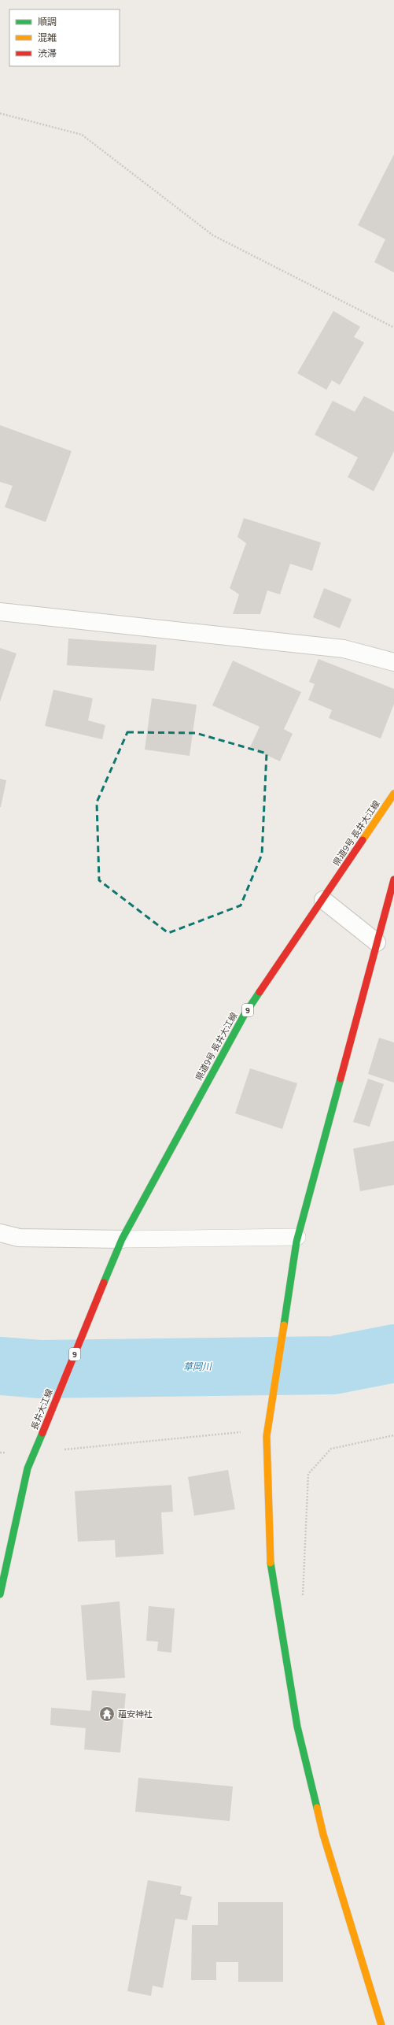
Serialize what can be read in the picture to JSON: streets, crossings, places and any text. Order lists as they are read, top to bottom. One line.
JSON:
{"streets":{"street":["県道9号 長井大江線","9","長井大江線"]},"crossings":[["県道9号 長井大江線","長井大江線"]],"water":["草岡川"],"places":{"temple":["蘊安神社"]},"legend":["順調","混雑","渋滞"]}
